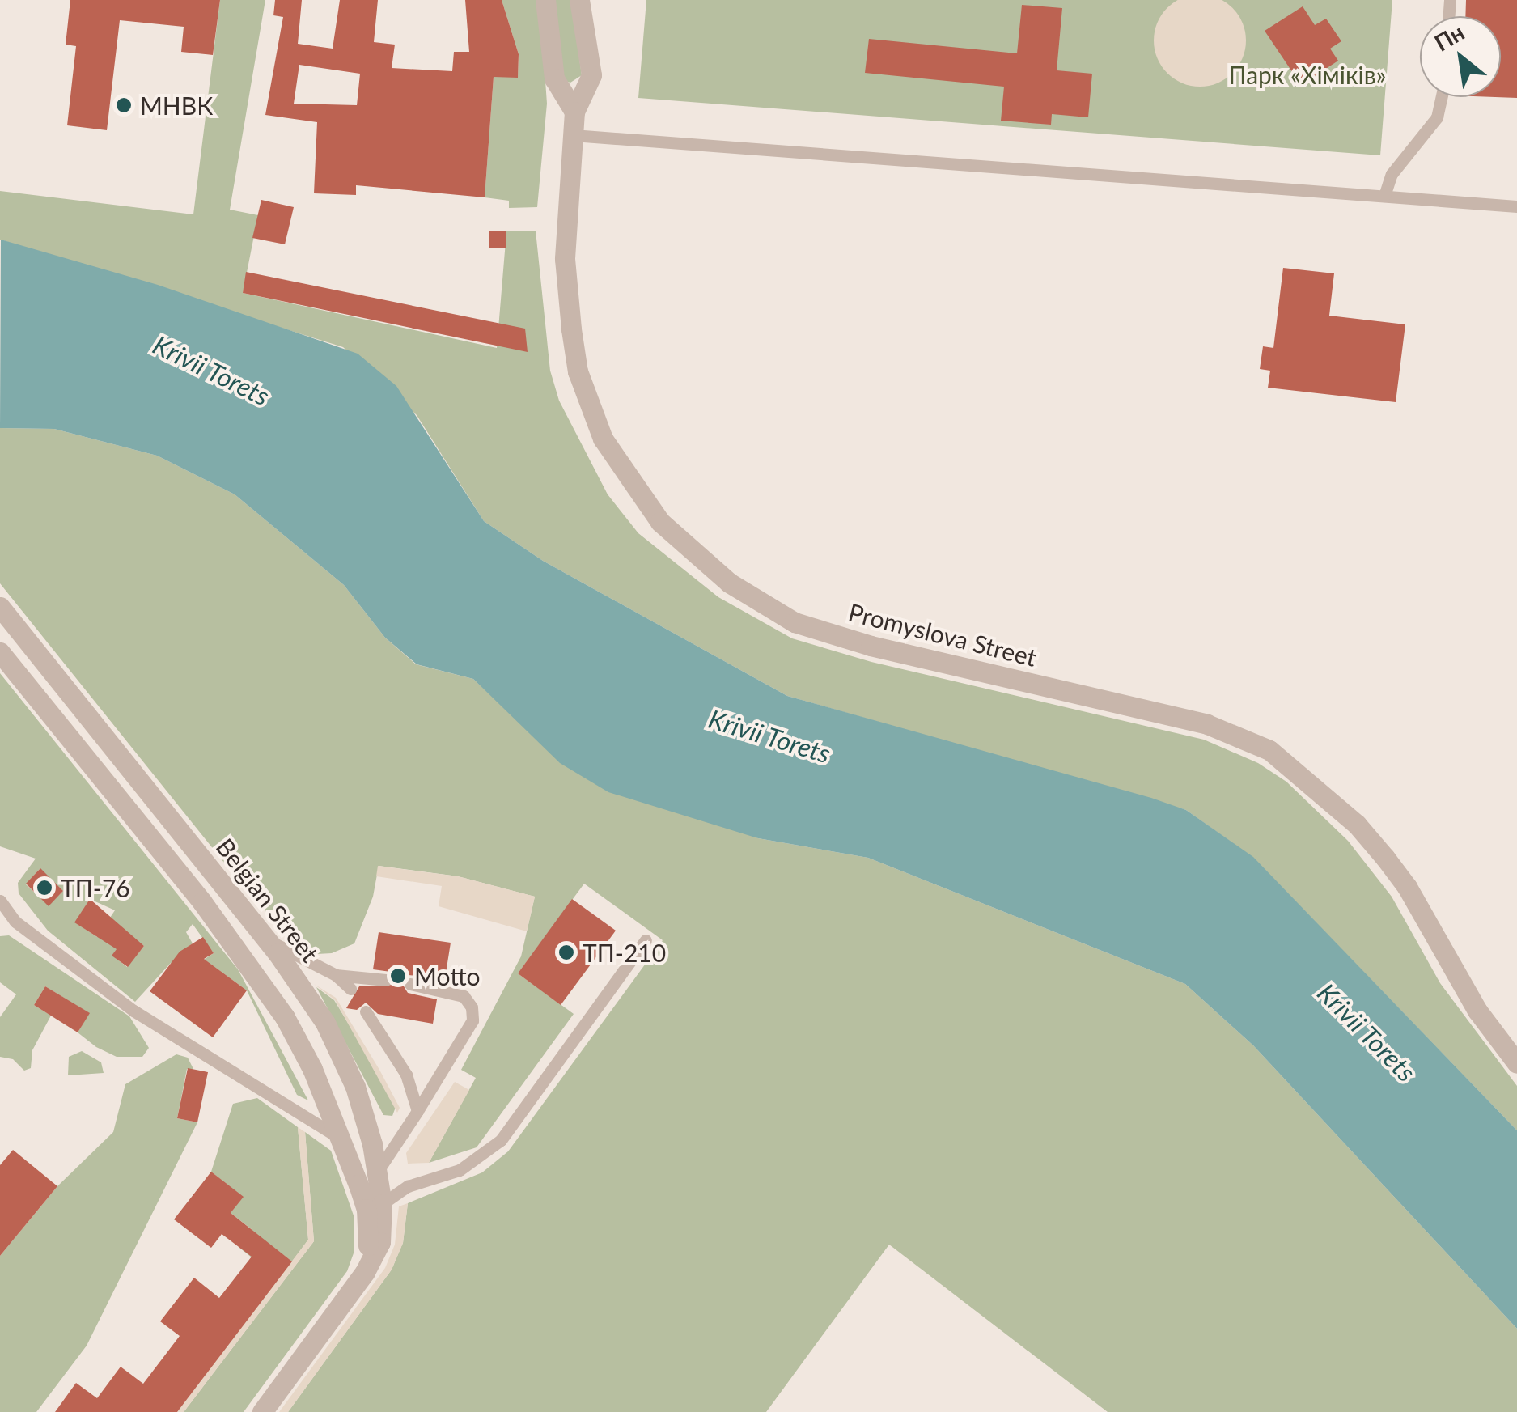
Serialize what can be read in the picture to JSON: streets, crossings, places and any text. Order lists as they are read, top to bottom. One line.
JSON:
{"streets":{"street":["Promyslova Street","Belgian Street"]},"water":["Krivii Torets"],"parks":["Парк «Хіміків»"],"places":["МНВК","ТП-76","ТП-210","Motto"],"north":"top left"}
